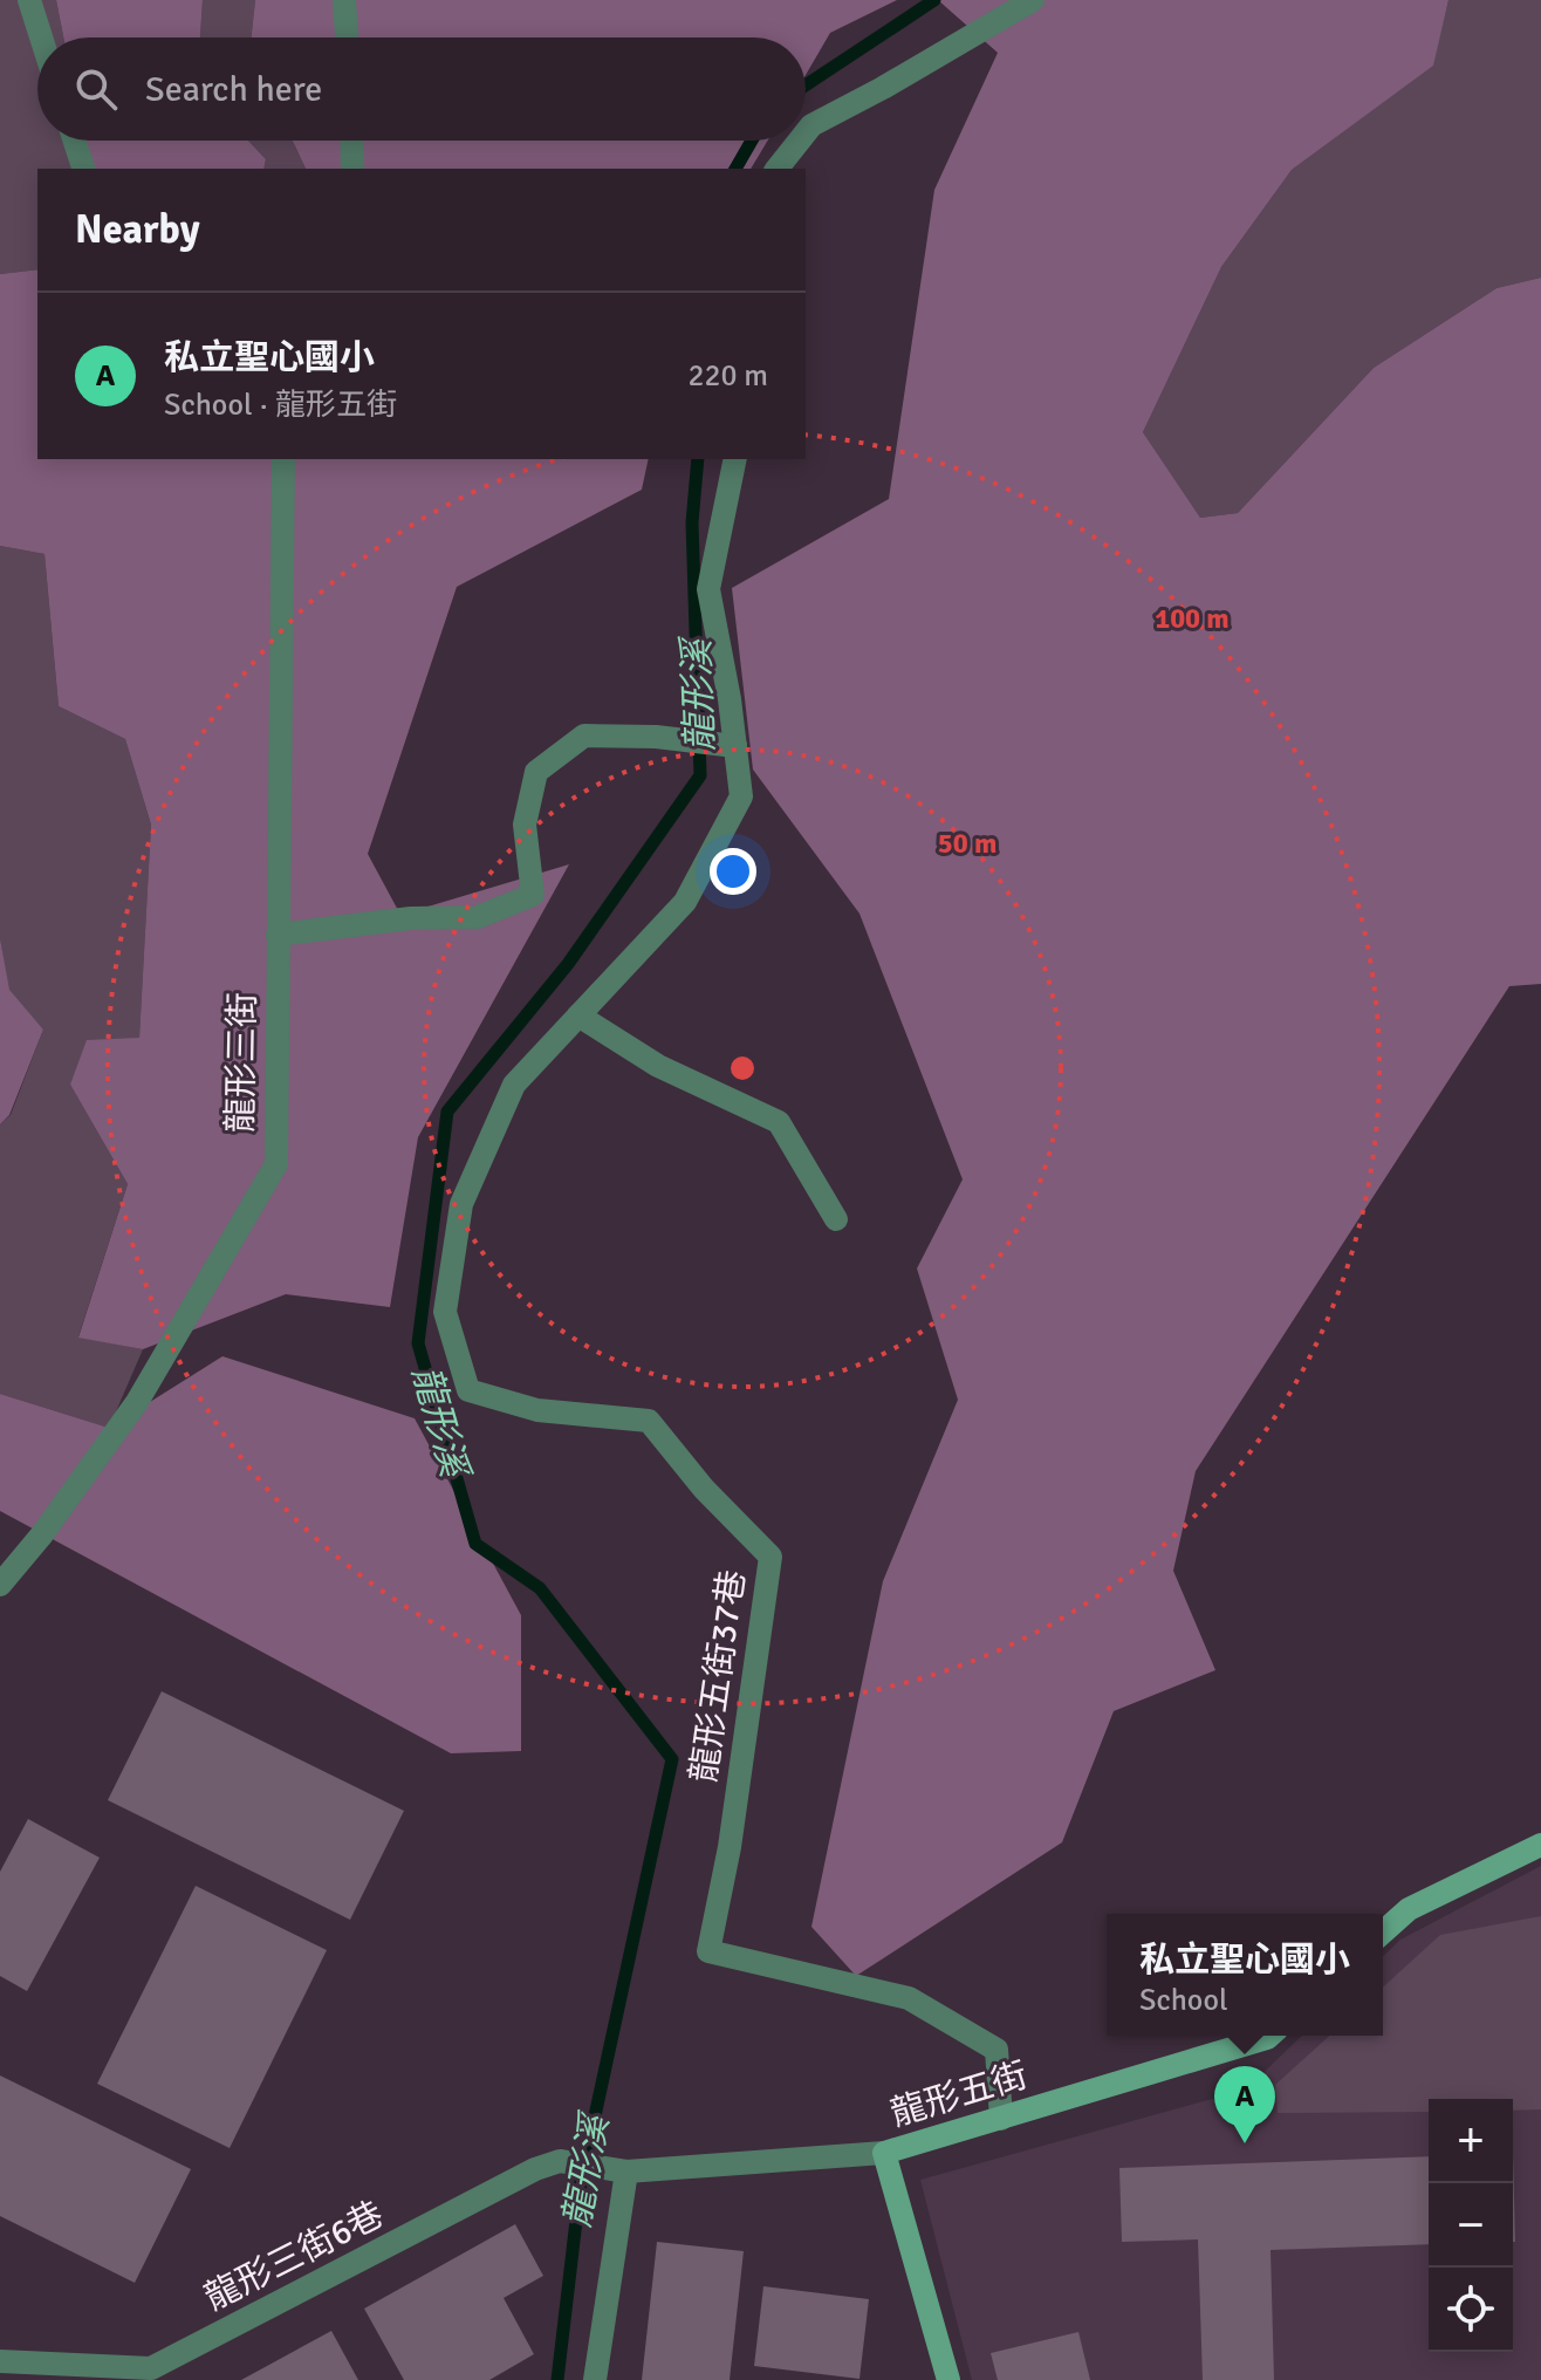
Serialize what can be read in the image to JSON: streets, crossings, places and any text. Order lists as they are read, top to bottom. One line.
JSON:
{"streets":{"street":["龍形三街","龍形五街37巷","龍形五街","龍形三街6巷"]},"crossings":[["龍形五街37巷","龍形五街"],["龍形五街","龍形三街6巷"]],"water":["龍形溪"],"page":{"search":"Search here","heading":"Nearby","list":[{"mark":"A","name":"私立聖心國小","note":"School · 龍形五街","value":"220 m"}],"popup":["私立聖心國小","School"],"pins":"A","map_buttons":["+","−"]},"rings":["100 m","50 m"]}
